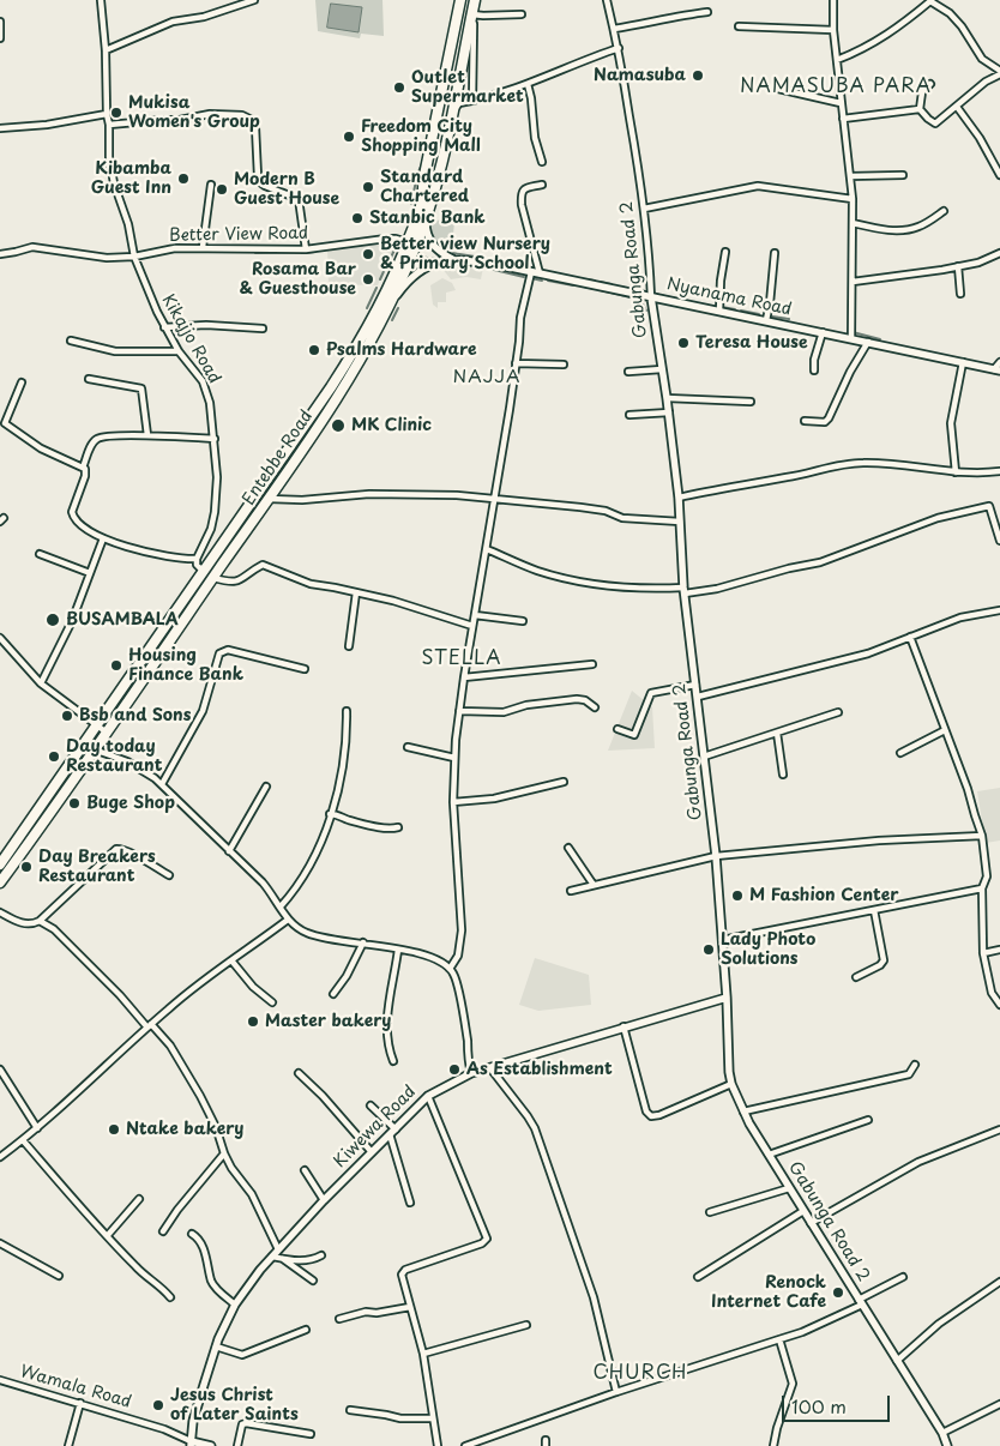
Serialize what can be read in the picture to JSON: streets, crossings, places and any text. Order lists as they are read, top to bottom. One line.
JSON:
{"streets":{"main road":["Entebbe Road"],"street":["Better View Road","Gabunga Road 2","Nyanama Road","Kikajjo Road","Kiwewa Road","Wamala Road"]},"crossings":[["Better View Road","Kikajjo Road"],["Better View Road","Entebbe Road"],["Gabunga Road 2","Nyanama Road"],["Gabunga Road 2","Kiwewa Road"],["Nyanama Road","Entebbe Road"],["Kiwewa Road","Wamala Road"]],"districts":["NAMASUBA PARA","NAJJA","STELLA","CHURCH"],"places":["Namasuba","Outlet Supermarket","Mukisa Women's Group","Freedom City Shopping Mall","Kibamba Guest Inn","Standard Chartered","Modern B Guest House","Stanbic Bank","Better view Nursery & Primary School","Rosama Bar & Guesthouse","Teresa House","Psalms Hardware","MK Clinic","BUSAMBALA","Housing Finance Bank","Bsb and Sons","Day today Restaurant","Buge Shop","Day Breakers Restaurant","M Fashion Center","Lady Photo Solutions","Master bakery","As Establishment","Ntake bakery","Renock Internet Cafe","Jesus Christ of Later Saints"],"scale_bar":"100 m"}
